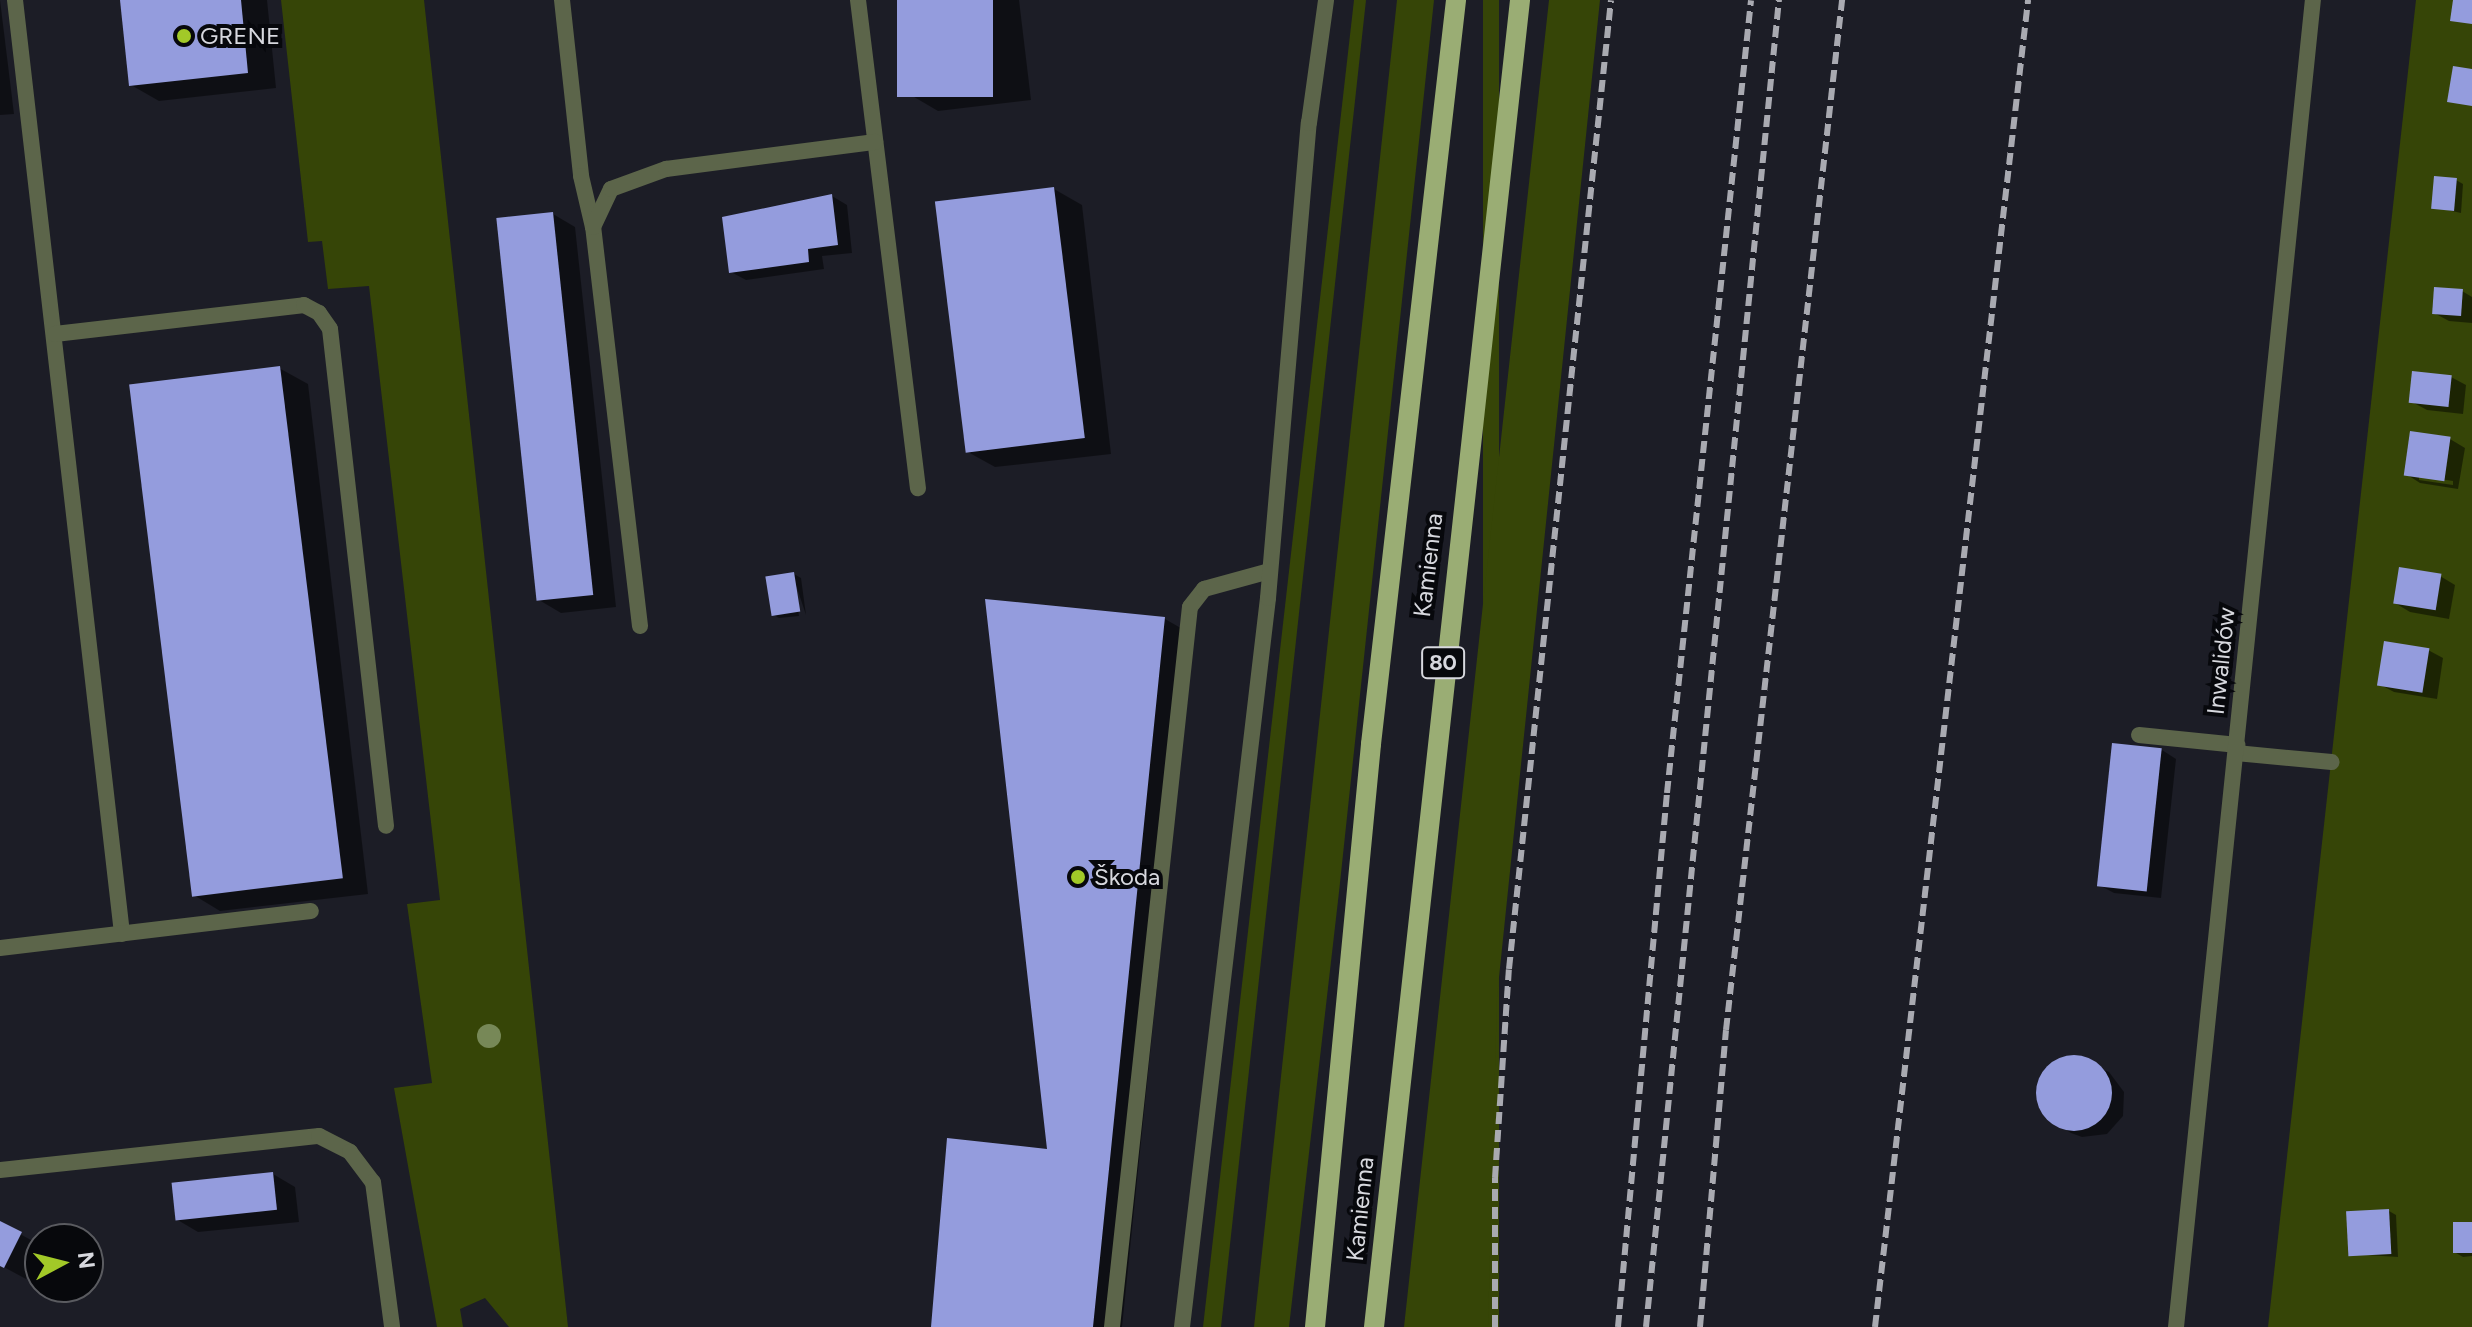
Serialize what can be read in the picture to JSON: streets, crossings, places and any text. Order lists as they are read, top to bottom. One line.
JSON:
{"streets":{"main road":["Kamienna","80"],"street":["Inwalidów"]},"places":["GRENE","Škoda"],"north":"right"}
